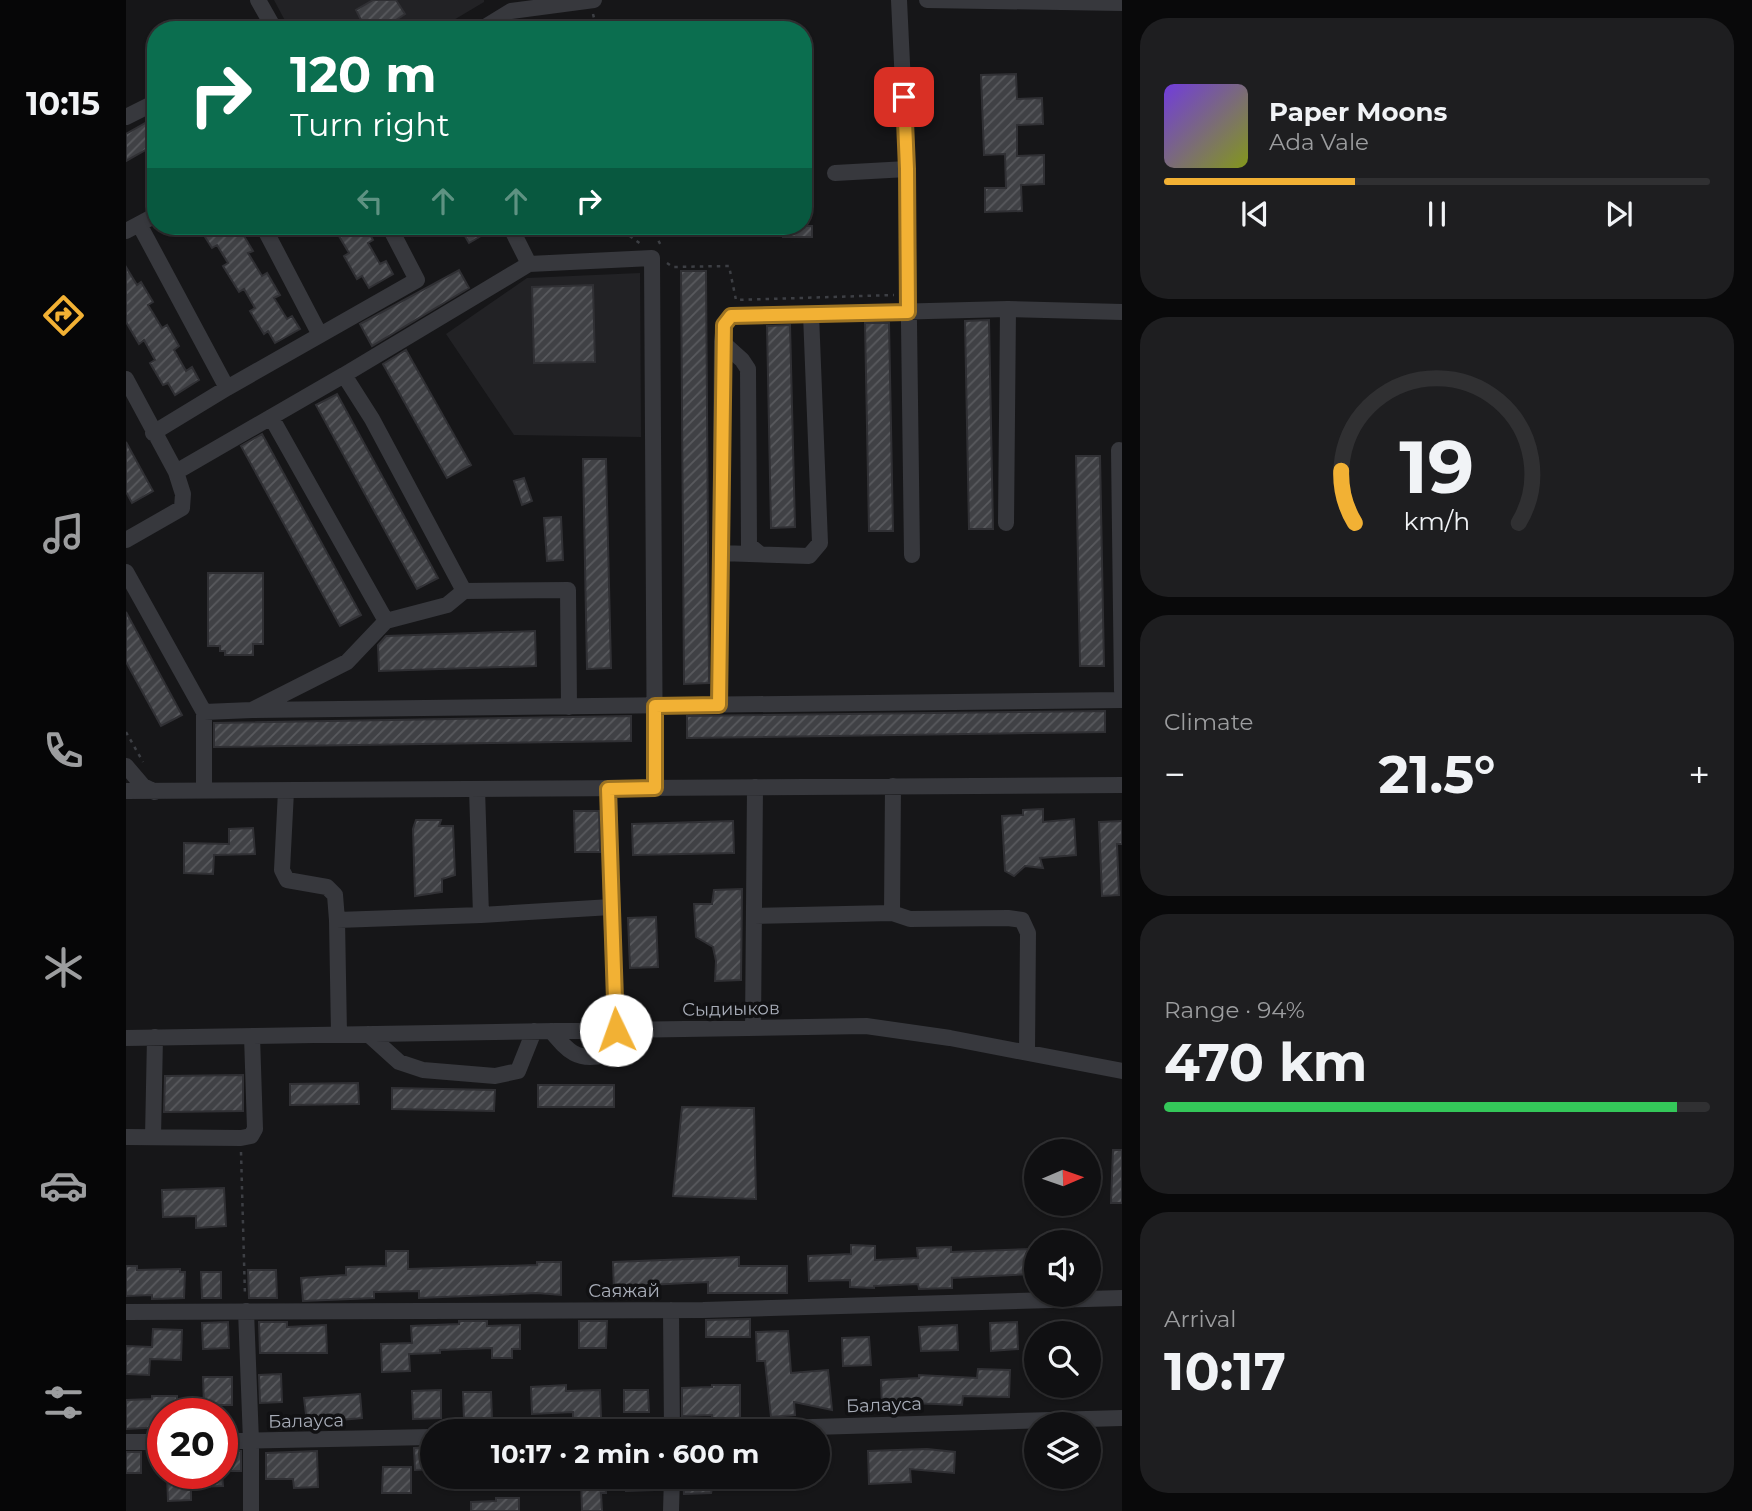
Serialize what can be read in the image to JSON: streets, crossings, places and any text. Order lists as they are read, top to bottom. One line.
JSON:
{"streets":{"street":["Сыдиыков","Саяжай","Балауса"]},"north":"right","page":{"tabs":"10:15","turn":["120 m","Turn right"],"song":["Paper Moons","Ada Vale"],"tile":["Climate",["Range · 94%","470 km"],["Arrival","10:17"]],"heat":["−","21.5°","+"],"limit":"20","trip":"10:17 · 2 min · 600 m","gauge":["19","km/h"]}}
